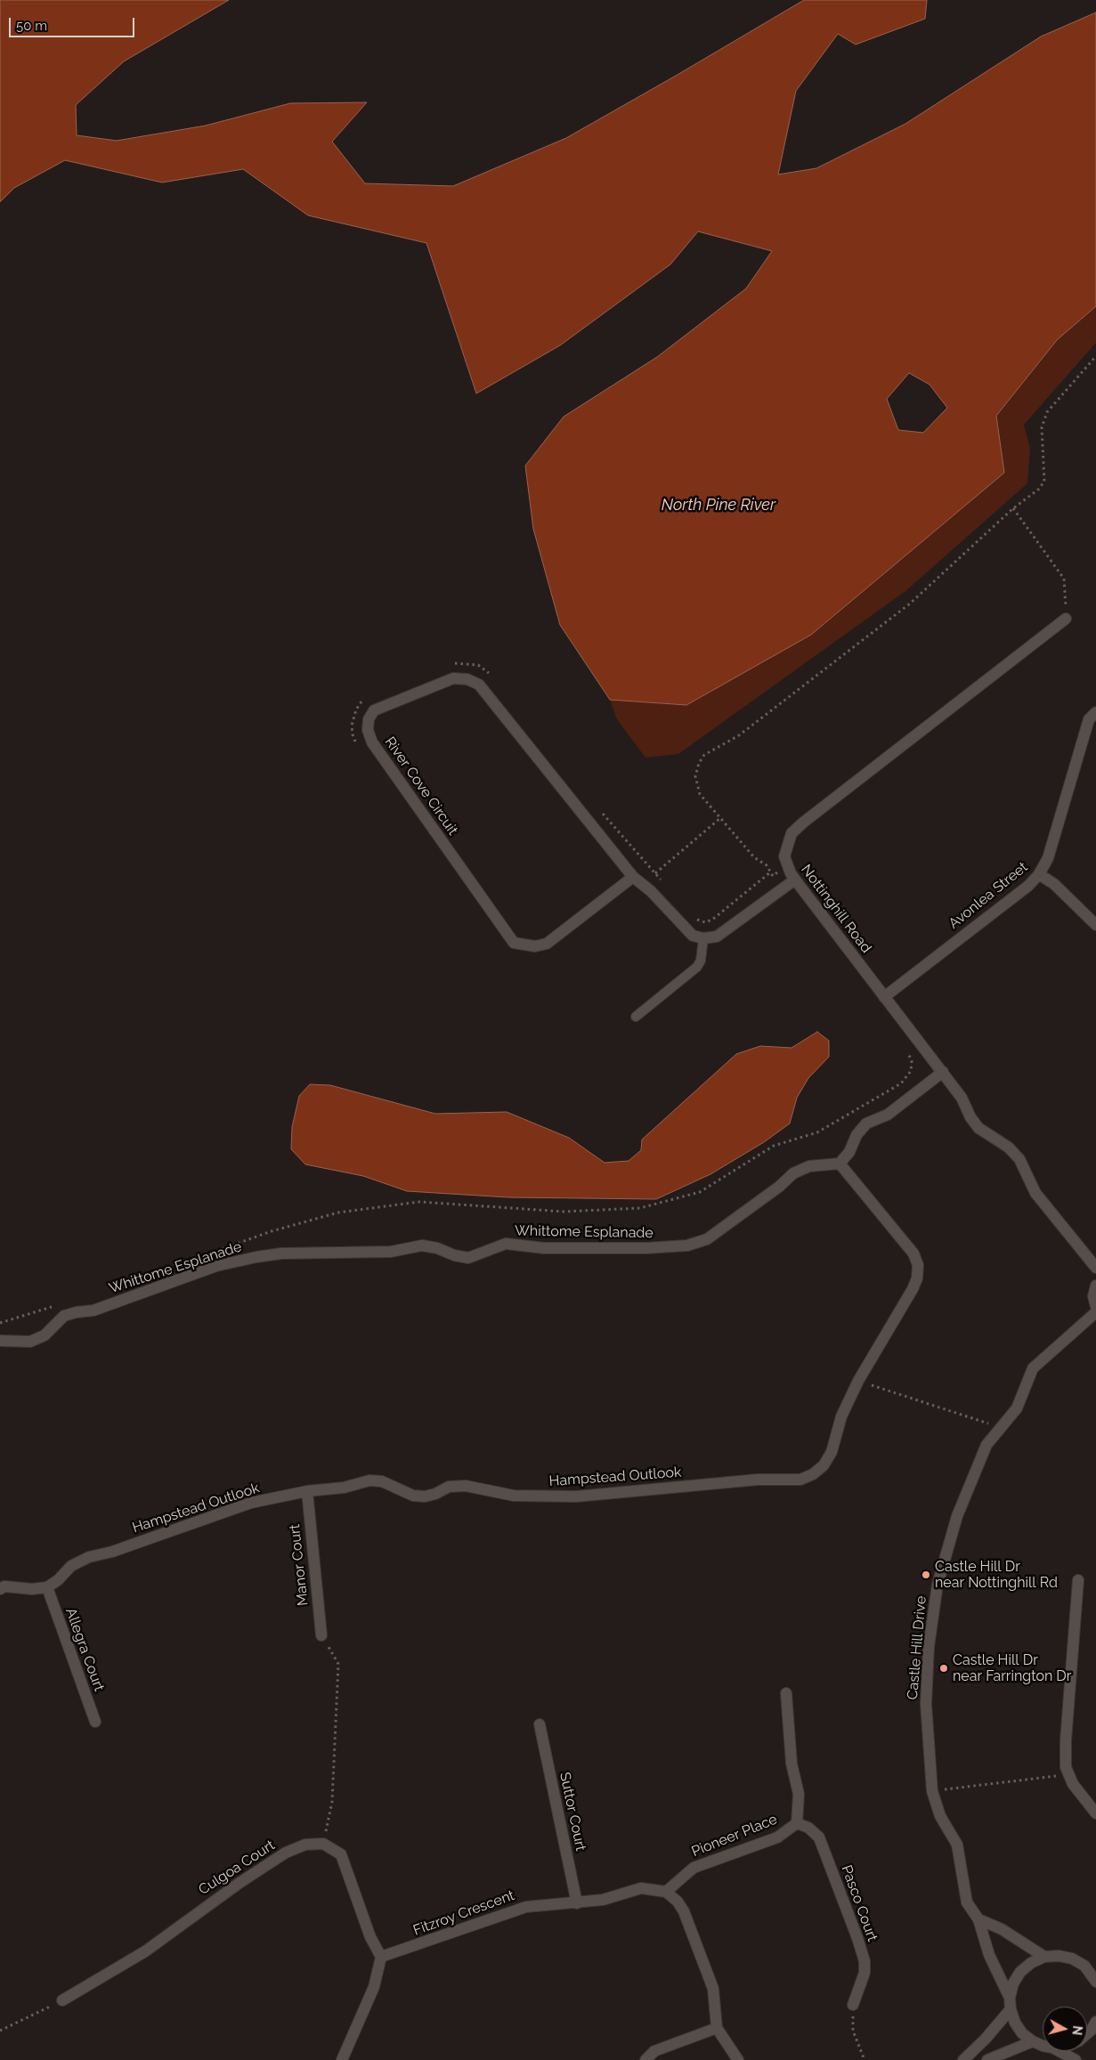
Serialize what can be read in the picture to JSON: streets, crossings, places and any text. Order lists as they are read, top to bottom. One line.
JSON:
{"streets":{"street":["River Cove Circuit","Avonlea Street","Nottinghill Road","Whittome Esplanade","Hampstead Outlook","Manor Court","Castle Hill Drive","Allegra Court","Suttor Court","Pioneer Place","Culgoa Court","Pasco Court","Fitzroy Crescent"]},"crossings":[["Avonlea Street","Nottinghill Road"],["Whittome Esplanade","Hampstead Outlook"],["Hampstead Outlook","Manor Court"],["Hampstead Outlook","Allegra Court"],["Suttor Court","Fitzroy Crescent"],["Pioneer Place","Pasco Court"],["Pioneer Place","Fitzroy Crescent"]],"water":["North Pine River"],"places":["Castle Hill Dr near Nottinghill Rd","Castle Hill Dr near Farrington Dr"],"scale_bar":"50 m","north":"right"}
